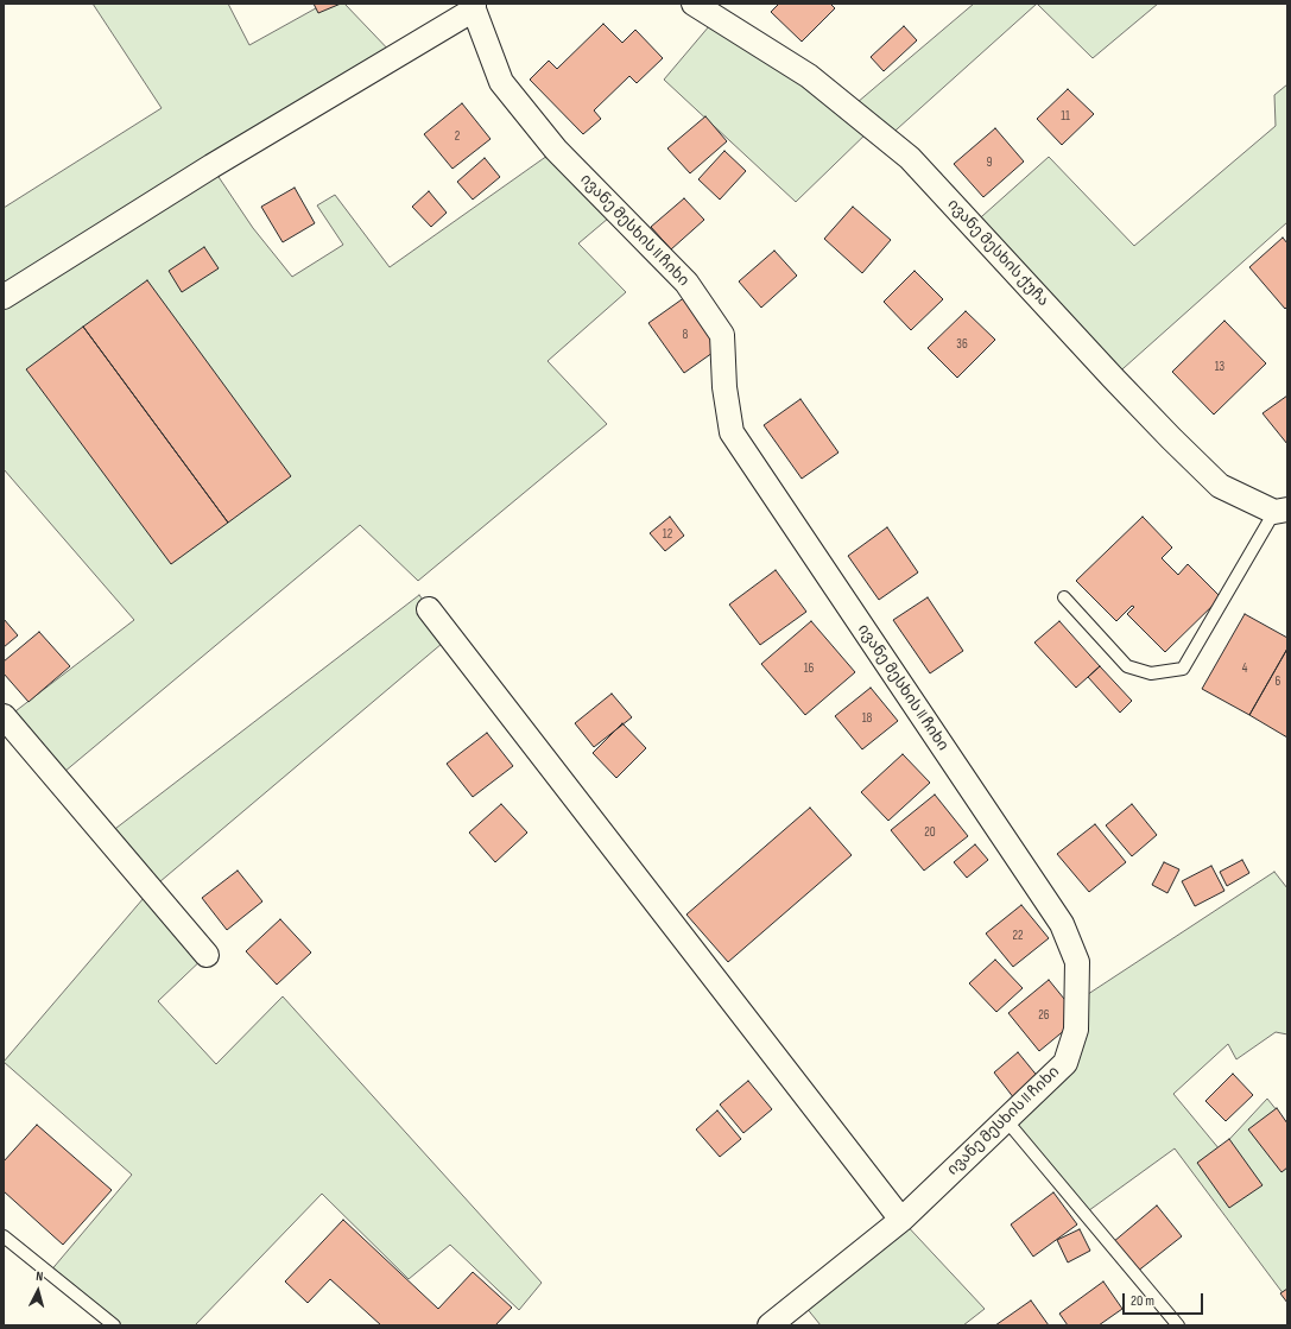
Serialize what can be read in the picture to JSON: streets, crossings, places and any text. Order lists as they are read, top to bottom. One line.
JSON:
{"streets":{"street":["ივანე მესხის II ჩიხი","ივანე მესხის ქუჩა"]},"house_numbers":["11","2","9","8","36","13","12","16","4","6","18","20","22","26"],"scale_bar":"20 m","north":"top"}
